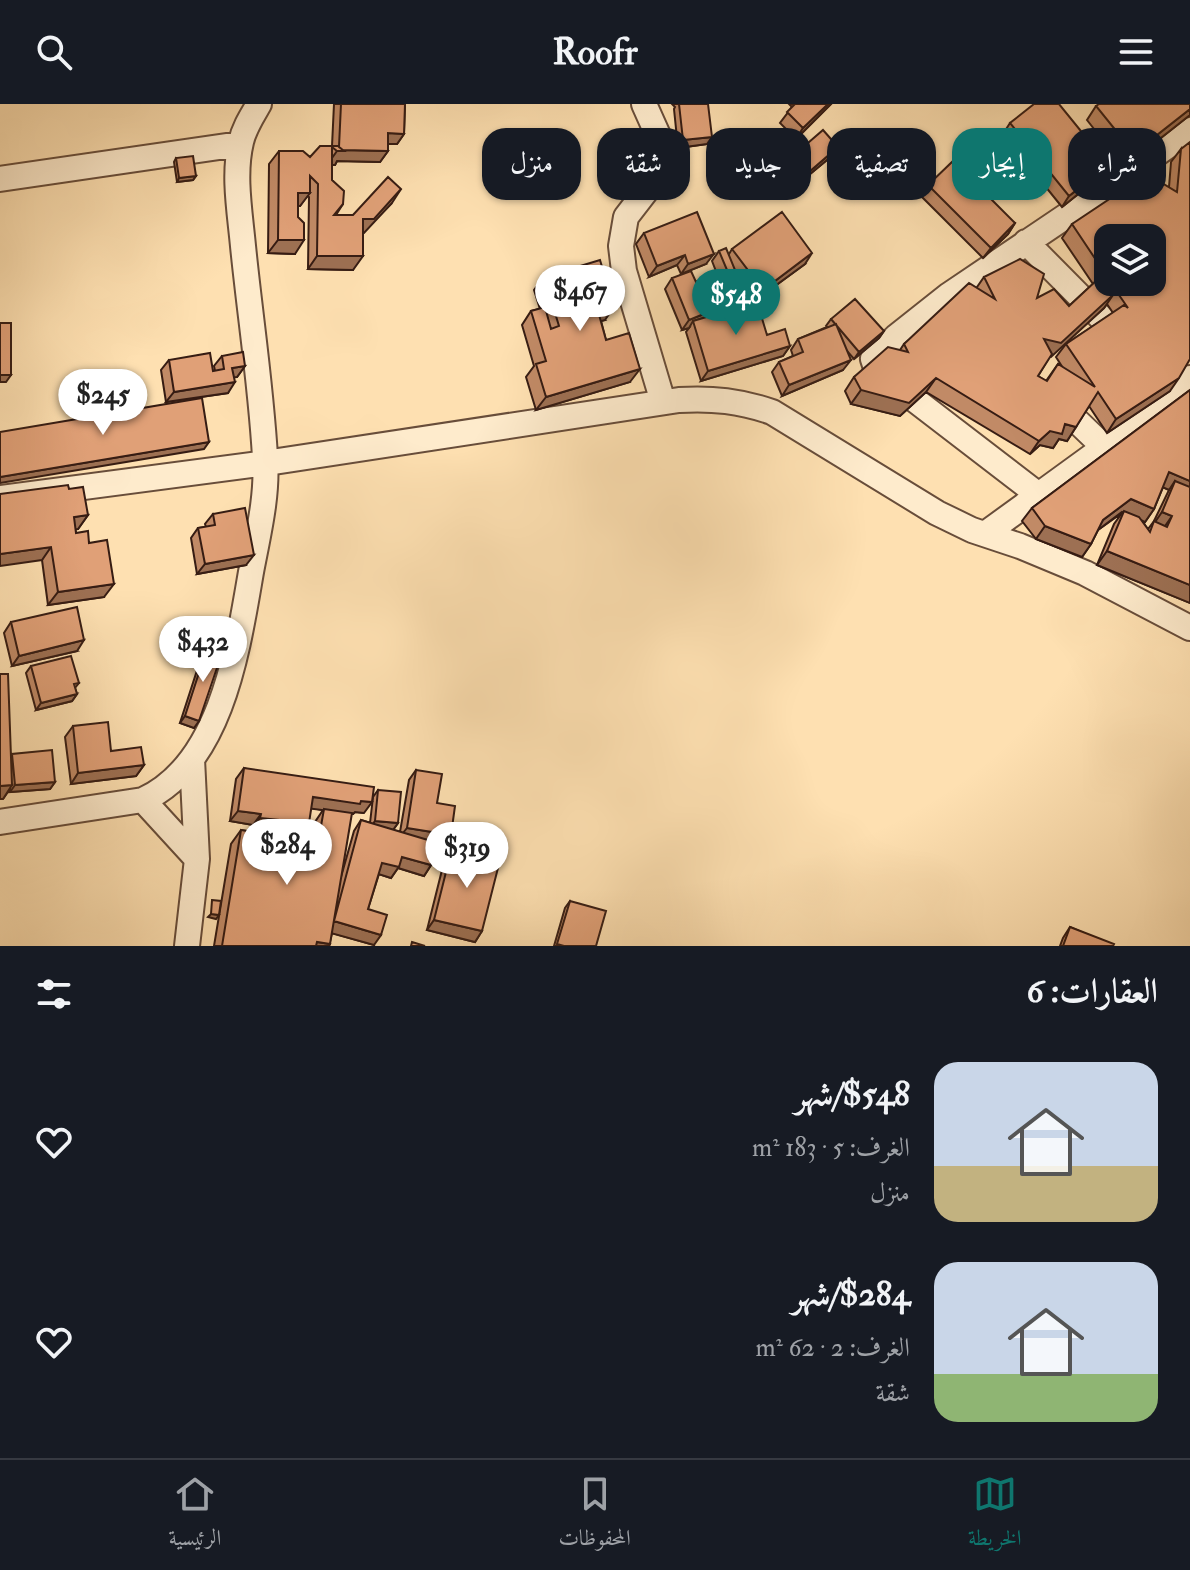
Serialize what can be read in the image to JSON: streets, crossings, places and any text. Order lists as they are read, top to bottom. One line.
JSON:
{"page":{"header":"Roofr","chip":["شراء","إيجار","تصفية","جديد","شقة","منزل"],"price":["$467","$548","$245","$432","$284","$319"],"heading":"العقارات: 6","list":[{"name":"$548/شهر","note":"الغرف: 5 · 183 m² · منزل"},{"name":"$284/شهر","note":"الغرف: 2 · 62 m² · شقة"}],"tabs":["الخريطة","المحفوظات","الرئيسية"]}}
